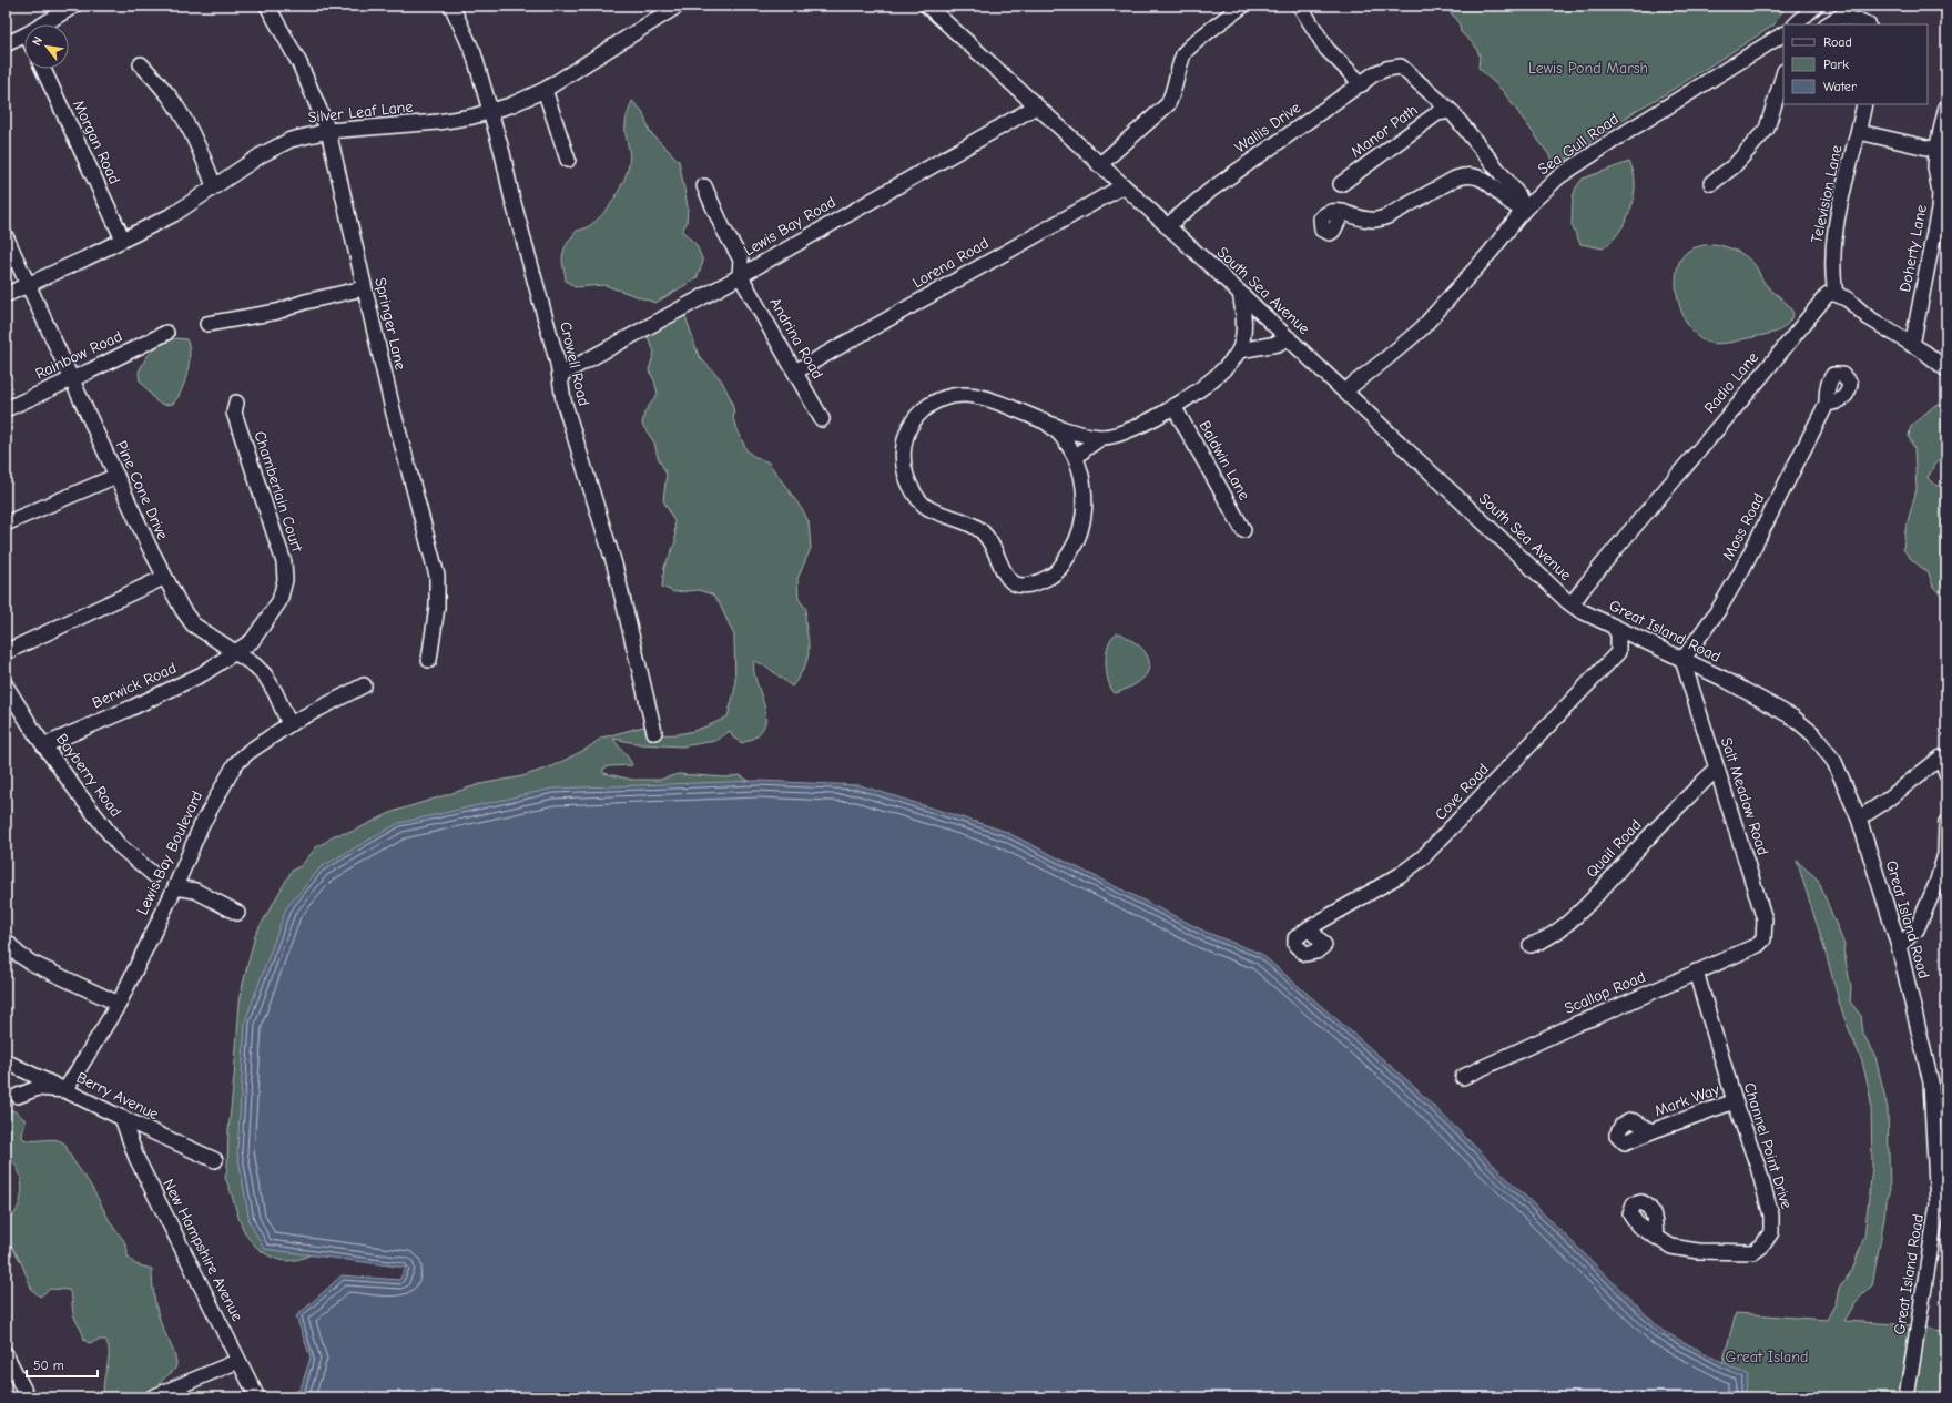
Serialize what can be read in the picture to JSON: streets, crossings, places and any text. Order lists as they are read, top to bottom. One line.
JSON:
{"streets":{"street":["Silver Leaf Lane","Wallis Drive","Manor Path","Morgan Road","Sea Gull Road","Television Lane","Lewis Bay Road","Doherty Lane","Lorena Road","South Sea Avenue","Springer Lane","Andrina Road","Rainbow Road","Crowell Road","Radio Lane","Baldwin Lane","Pine Cone Drive","Chamberlain Court","Moss Road","Great Island Road","Berwick Road","Bayberry Road","Cove Road","Salt Meadow Road","Quail Road","Lewis Bay Boulevard","Scallop Road","Berry Avenue","Mark Way","Channel Point Drive","New Hampshire Avenue"]},"crossings":[["Silver Leaf Lane","Morgan Road"],["Silver Leaf Lane","Springer Lane"],["Silver Leaf Lane","Crowell Road"],["Silver Leaf Lane","Pine Cone Drive"],["Wallis Drive","Manor Path"],["Wallis Drive","South Sea Avenue"],["Sea Gull Road","South Sea Avenue"],["Television Lane","Radio Lane"],["Lewis Bay Road","South Sea Avenue"],["Lewis Bay Road","Andrina Road"],["Lewis Bay Road","Crowell Road"],["Lorena Road","South Sea Avenue"],["Lorena Road","Andrina Road"],["South Sea Avenue","Radio Lane"],["South Sea Avenue","Great Island Road"],["Rainbow Road","Pine Cone Drive"],["Radio Lane","Great Island Road"],["Pine Cone Drive","Chamberlain Court"],["Pine Cone Drive","Berwick Road"],["Pine Cone Drive","Lewis Bay Boulevard"],["Chamberlain Court","Berwick Road"],["Moss Road","Great Island Road"],["Moss Road","Salt Meadow Road"],["Great Island Road","Cove Road"],["Great Island Road","Salt Meadow Road"],["Berwick Road","Bayberry Road"],["Salt Meadow Road","Quail Road"],["Salt Meadow Road","Scallop Road"],["Lewis Bay Boulevard","Berry Avenue"],["Scallop Road","Channel Point Drive"],["Berry Avenue","New Hampshire Avenue"],["Mark Way","Channel Point Drive"]],"parks":["Lewis Pond Marsh","Great Island"],"legend":["Road","Park","Water"],"scale_bar":"50 m","north":"top left"}
